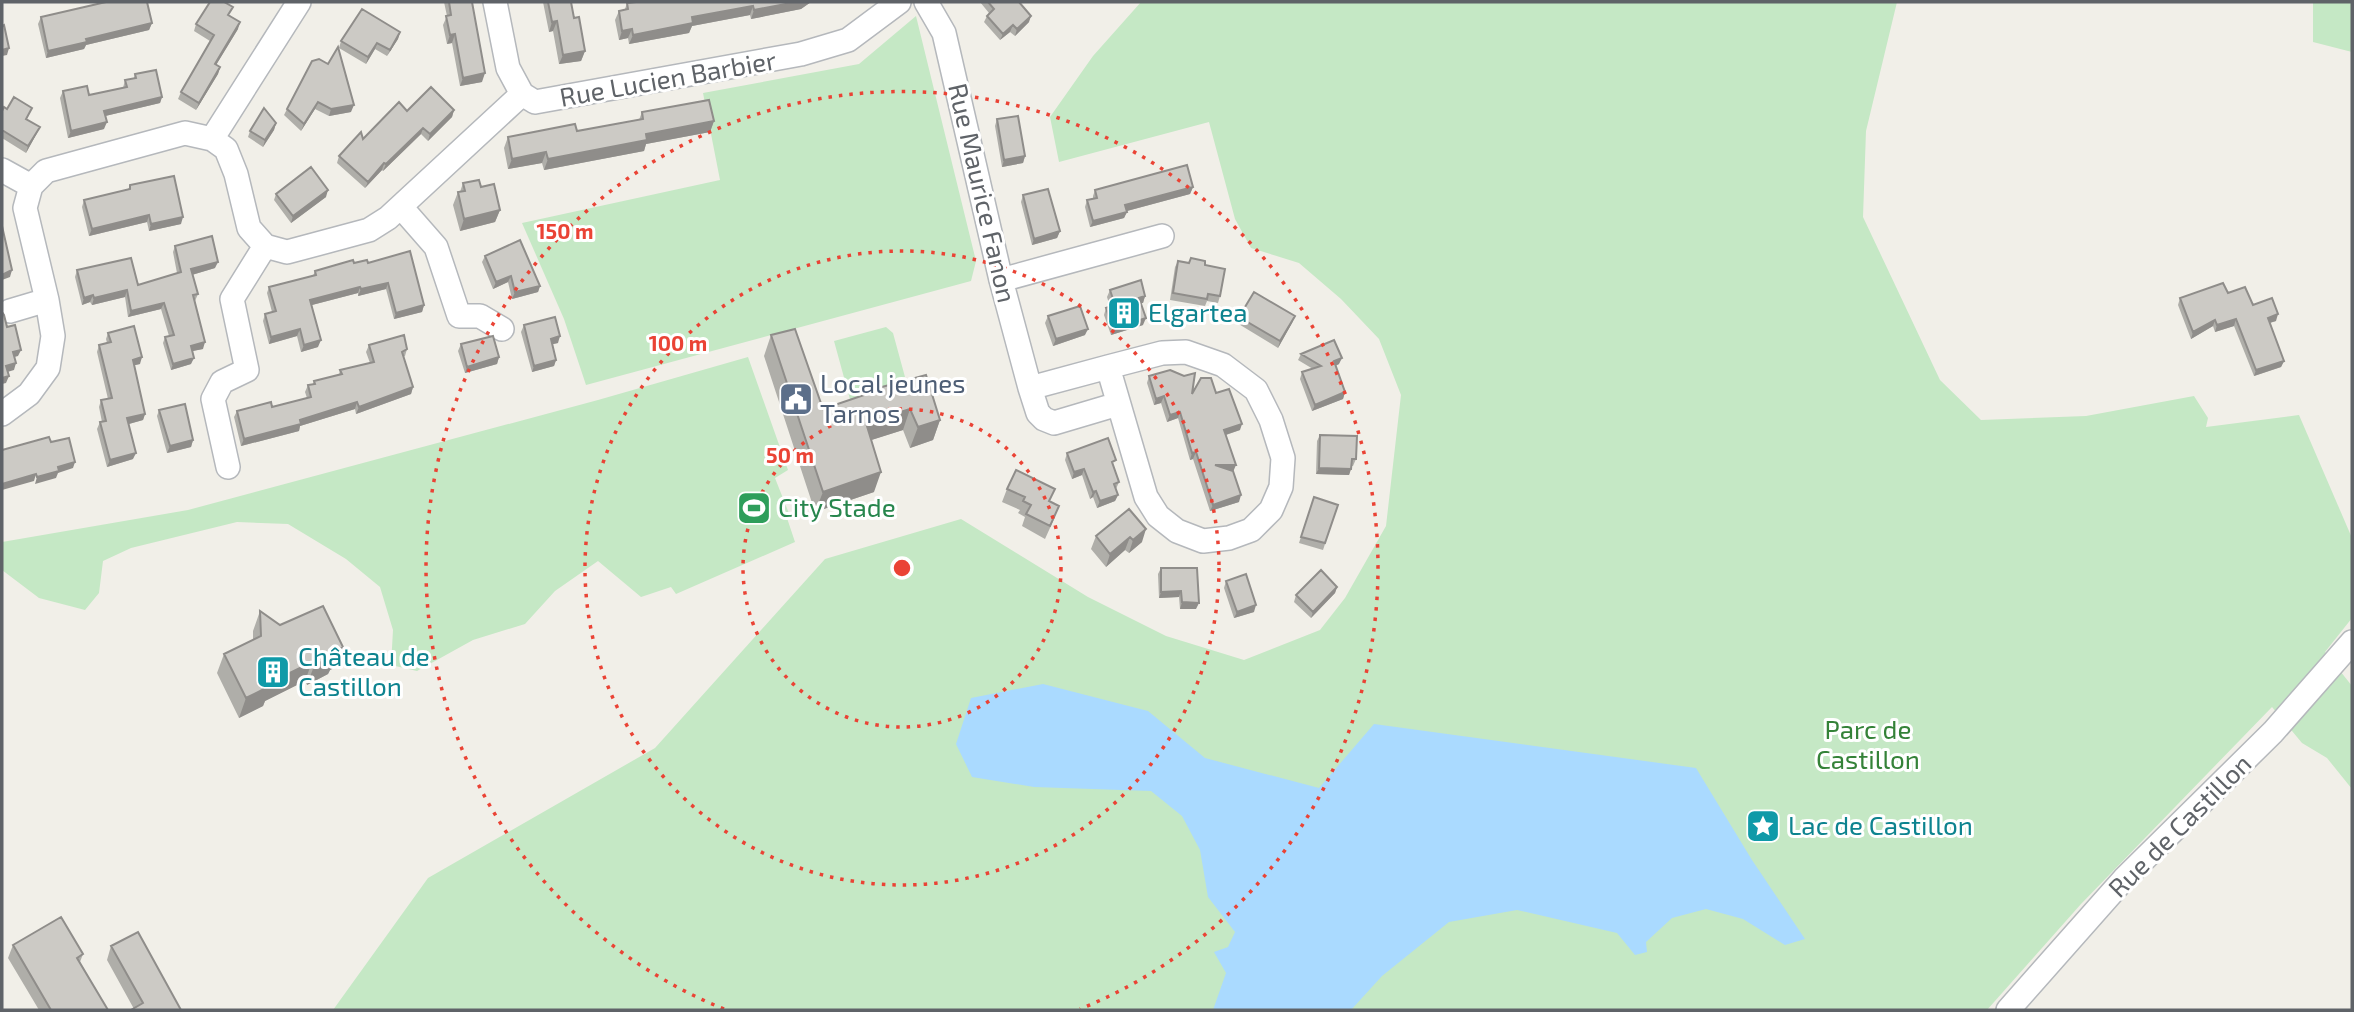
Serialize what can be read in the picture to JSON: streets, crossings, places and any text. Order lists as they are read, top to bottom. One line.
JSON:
{"streets":{"street":["Rue Lucien Barbier","Rue Maurice Fanon","Rue de Castillon"]},"parks":["Parc de Castillon"],"places":{"building":["Elgartea","Château de Castillon"],"public building":["Local jeunes Tarnos"],"sports":["City Stade"],"place":["Lac de Castillon"]},"rings":["150 m","100 m","50 m"]}
